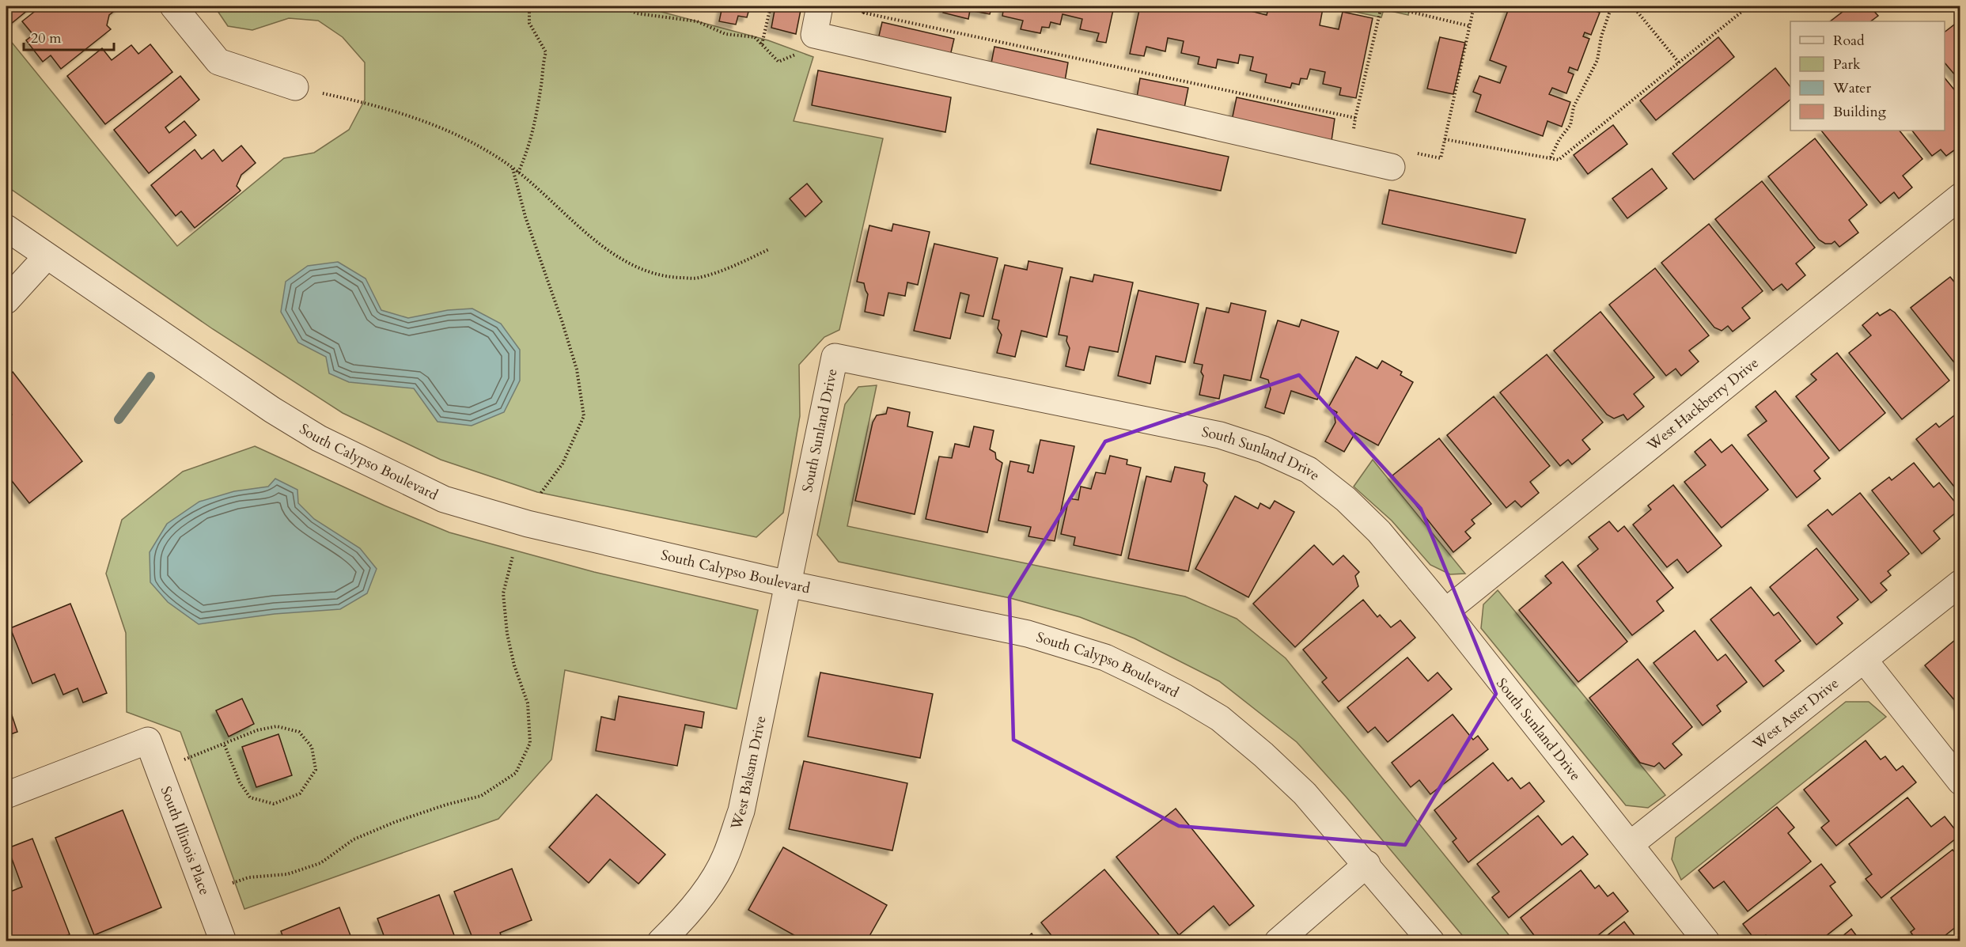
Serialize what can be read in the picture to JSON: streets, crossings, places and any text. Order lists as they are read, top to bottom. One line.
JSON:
{"streets":{"street":["West Hackberry Drive","South Sunland Drive","South Calypso Boulevard","West Aster Drive","West Balsam Drive","South Illinois Place"]},"crossings":[["West Hackberry Drive","South Sunland Drive"],["South Sunland Drive","South Calypso Boulevard"],["South Sunland Drive","West Aster Drive"],["South Sunland Drive","West Balsam Drive"],["South Calypso Boulevard","West Balsam Drive"]],"legend":["Road","Park","Water","Building"],"scale_bar":"20 m"}
